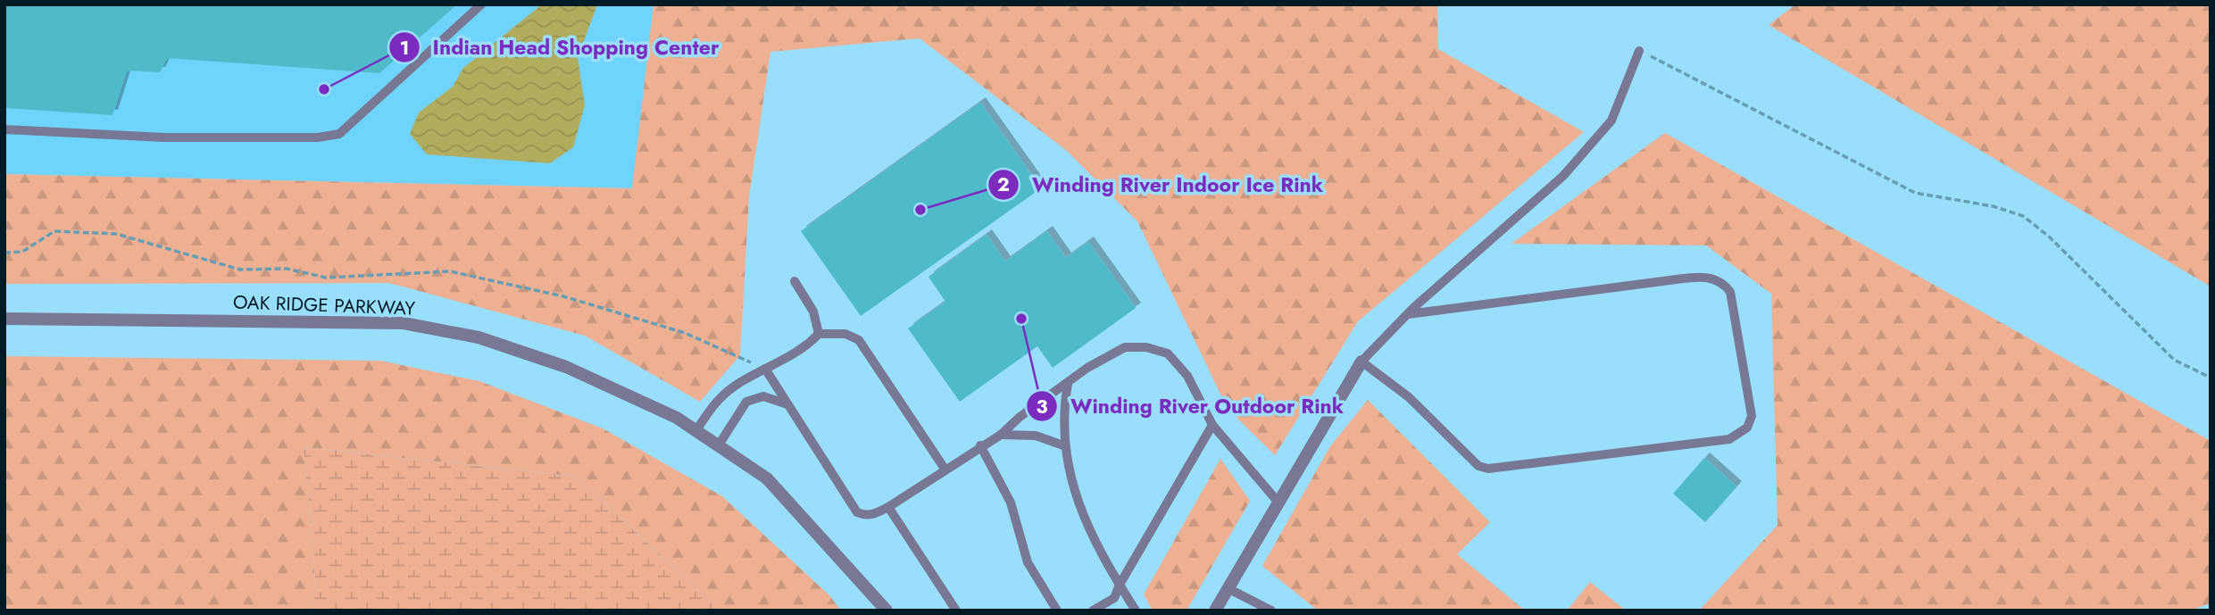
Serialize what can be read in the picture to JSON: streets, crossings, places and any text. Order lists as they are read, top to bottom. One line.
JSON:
{"streets":{"street":["OAK RIDGE PARKWAY"]},"places":["Indian Head Shopping Center","Winding River Indoor Ice Rink","Winding River Outdoor Rink"]}
